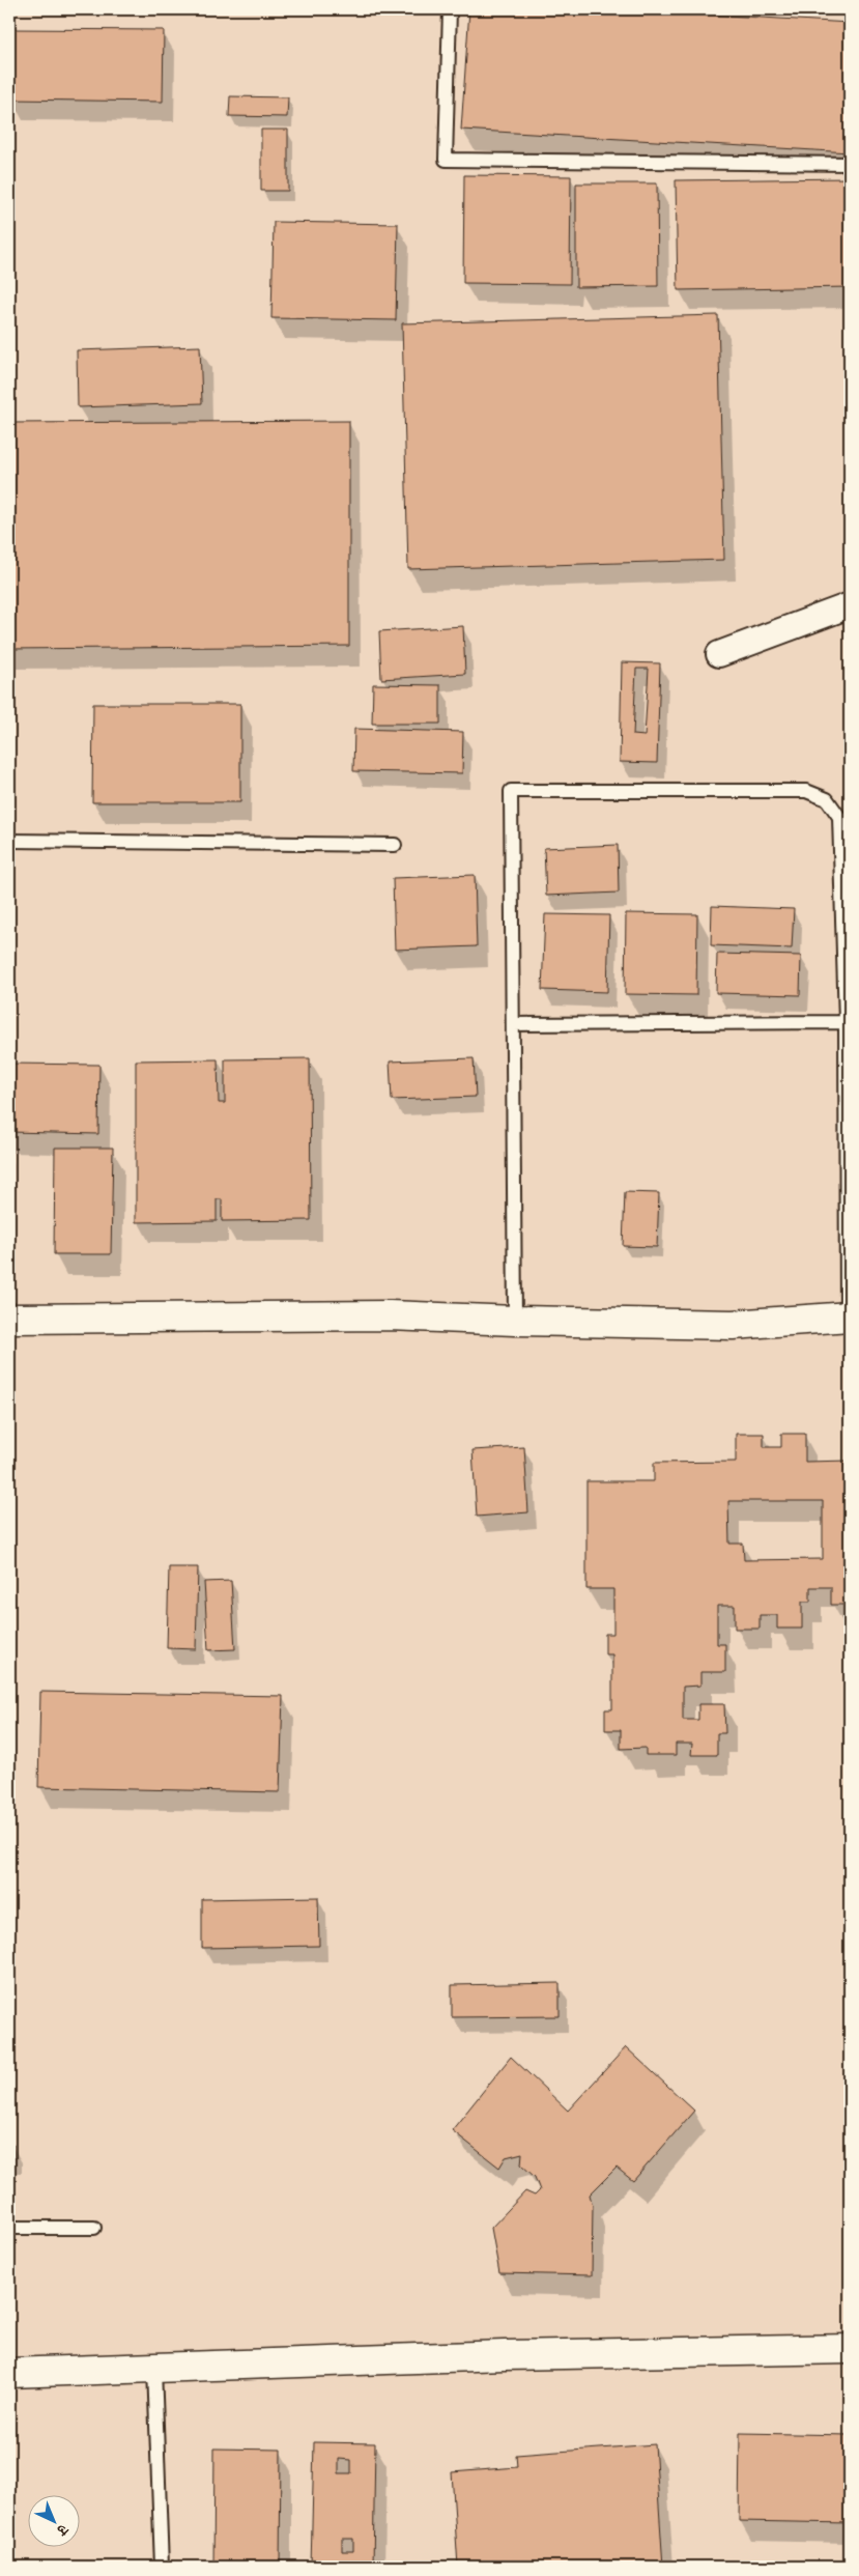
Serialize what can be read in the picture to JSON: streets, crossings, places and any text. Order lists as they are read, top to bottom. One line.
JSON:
{"north":"bottom right"}
